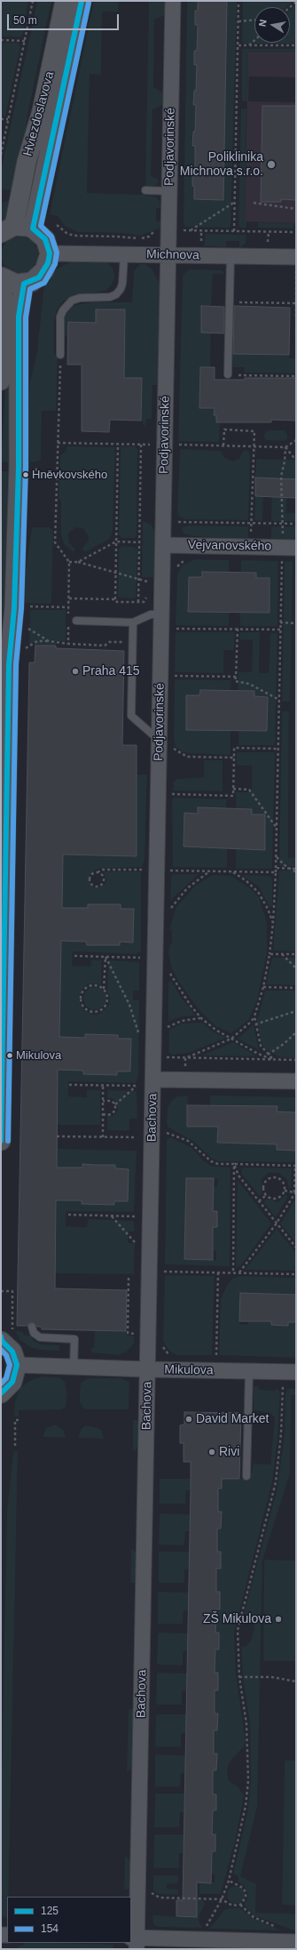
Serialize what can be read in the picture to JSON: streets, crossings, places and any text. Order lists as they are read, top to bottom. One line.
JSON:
{"streets":{"street":["Hviezdoslavova","Podjavorinské","Michnova","Vejvanovského","Bachova","Mikulova"]},"crossings":[["Podjavorinské","Michnova"],["Podjavorinské","Vejvanovského"],["Podjavorinské","Bachova"],["Bachova","Mikulova"]],"places":["Poliklinika Michnova s.r.o.","Hněvkovského","Praha 415","Mikulova","David Market","Rivi","ZŠ Mikulova"],"lines":["transit line 125","transit line 154"],"legend":["125","154"],"scale_bar":"50 m","north":"left"}
